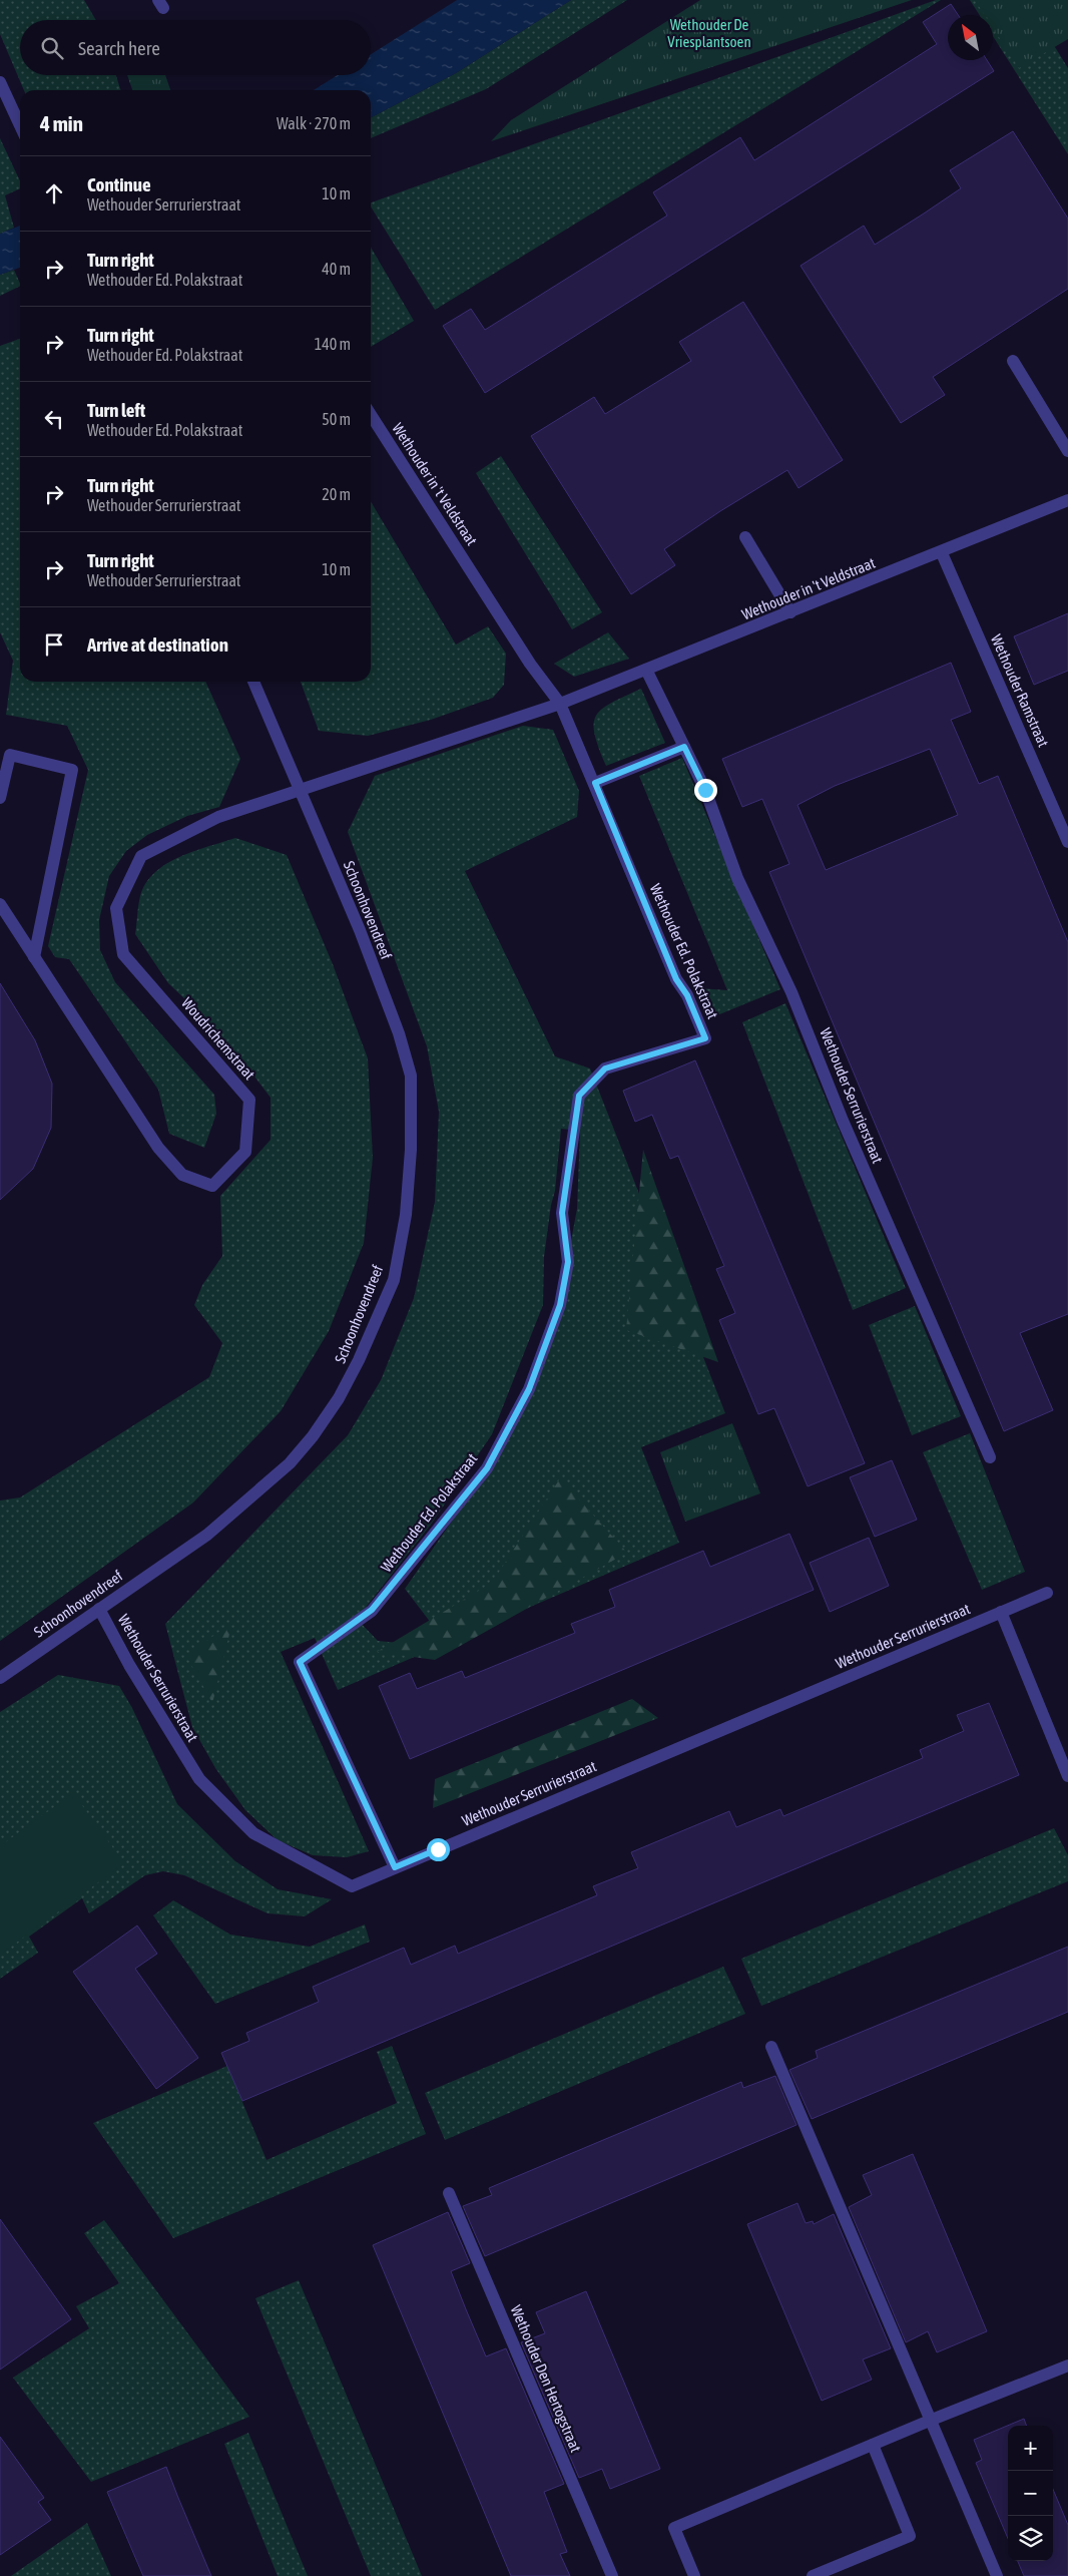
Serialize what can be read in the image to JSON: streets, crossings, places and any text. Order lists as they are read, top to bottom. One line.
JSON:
{"streets":{"street":["Wethouder in 't Veldstraat","Wethouder Ramstraat","Schoonhovendreef","Wethouder Ed. Polakstraat","Woudrichemstraat","Wethouder Serrurierstraat","Wethouder Den Hertogstraat"]},"crossings":[["Wethouder in 't Veldstraat","Wethouder Ramstraat"],["Wethouder in 't Veldstraat","Schoonhovendreef"],["Wethouder in 't Veldstraat","Wethouder Ed. Polakstraat"],["Wethouder in 't Veldstraat","Woudrichemstraat"],["Wethouder in 't Veldstraat","Wethouder Serrurierstraat"],["Schoonhovendreef","Woudrichemstraat"],["Schoonhovendreef","Wethouder Serrurierstraat"],["Wethouder Ed. Polakstraat","Wethouder Serrurierstraat"]],"parks":["Wethouder De Vriesplantsoen"],"north":"top left","page":{"search":"Search here","heading":["4 min","Walk · 270 m"],"list":[["Continue","Wethouder Serrurierstraat","10 m"],["Turn right","Wethouder Ed. Polakstraat","40 m"],["Turn right","Wethouder Ed. Polakstraat","140 m"],["Turn left","Wethouder Ed. Polakstraat","50 m"],["Turn right","Wethouder Serrurierstraat","20 m"],["Turn right","Wethouder Serrurierstraat","10 m"],"Arrive at destination"],"map_buttons":["+","−"]}}
